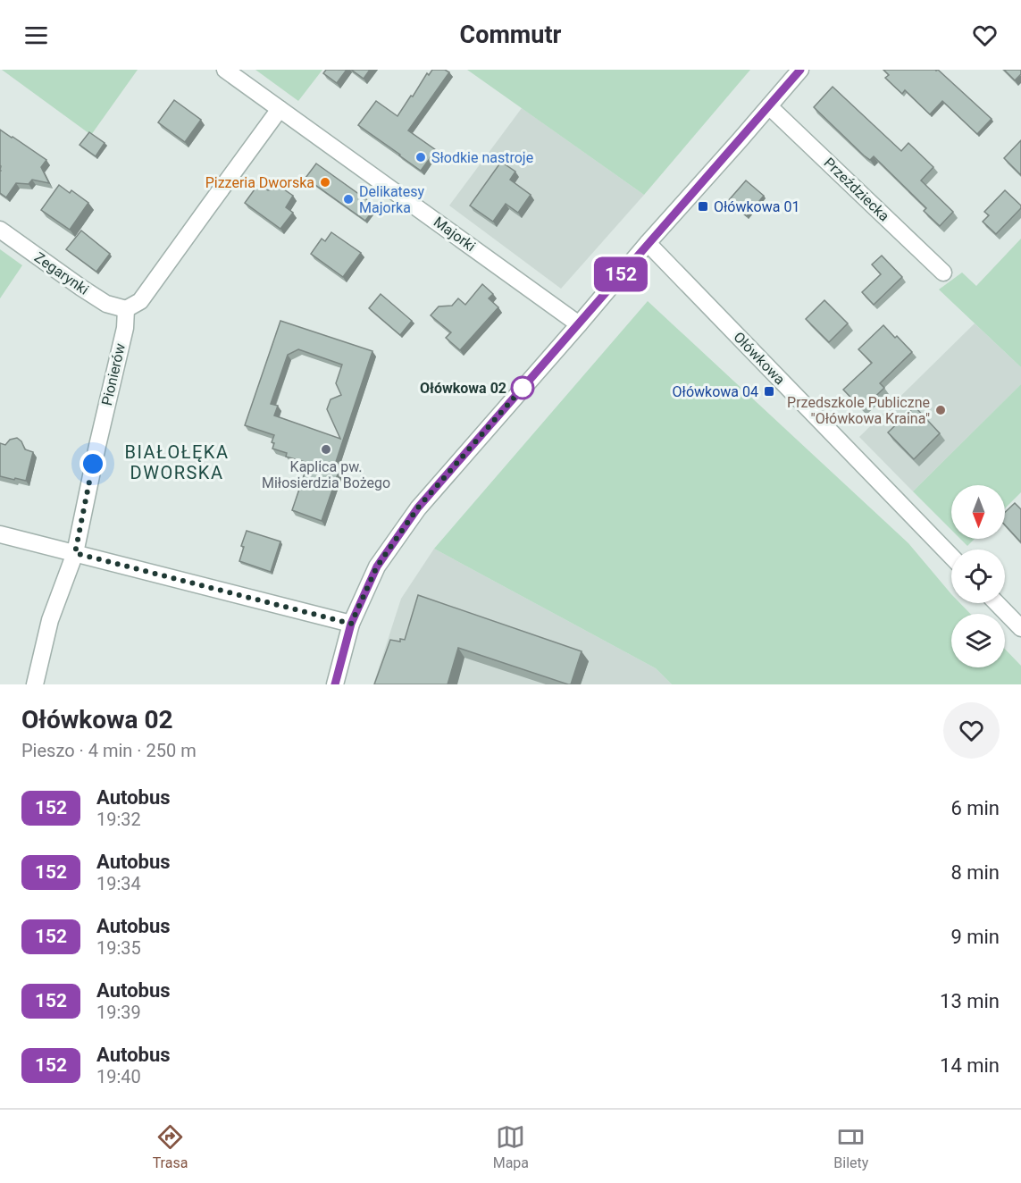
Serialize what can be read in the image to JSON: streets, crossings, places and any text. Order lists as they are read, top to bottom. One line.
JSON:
{"streets":{"street":["Przeździecka","Majorki","Zegarynki","Ołówkowa","Pionierów"]},"crossings":[["Zegarynki","Pionierów"]],"districts":["BIAŁOŁĘKA DWORSKA"],"places":{"other":["Słodkie nastroje","Pizzeria Dworska","Delikatesy Majorka","Ołówkowa 02","Przedszkole Publiczne \"Ołówkowa Kraina\"","Kaplica pw. Miłosierdzia Bożego"],"transit":["Ołówkowa 01","Ołówkowa 04"]},"lines":["bus line 152"],"north":"bottom","page":{"header":"Commutr","on_map":"152","heading":["Ołówkowa 02","Pieszo · 4 min · 250 m"],"list":[{"mark":"152","name":"Autobus","note":"19:32","value":"6 min"},{"mark":"152","name":"Autobus","note":"19:34","value":"8 min"},{"mark":"152","name":"Autobus","note":"19:35","value":"9 min"},{"mark":"152","name":"Autobus","note":"19:39","value":"13 min"},{"mark":"152","name":"Autobus","note":"19:40","value":"14 min"}],"tabs":["Trasa","Mapa","Bilety"]}}
